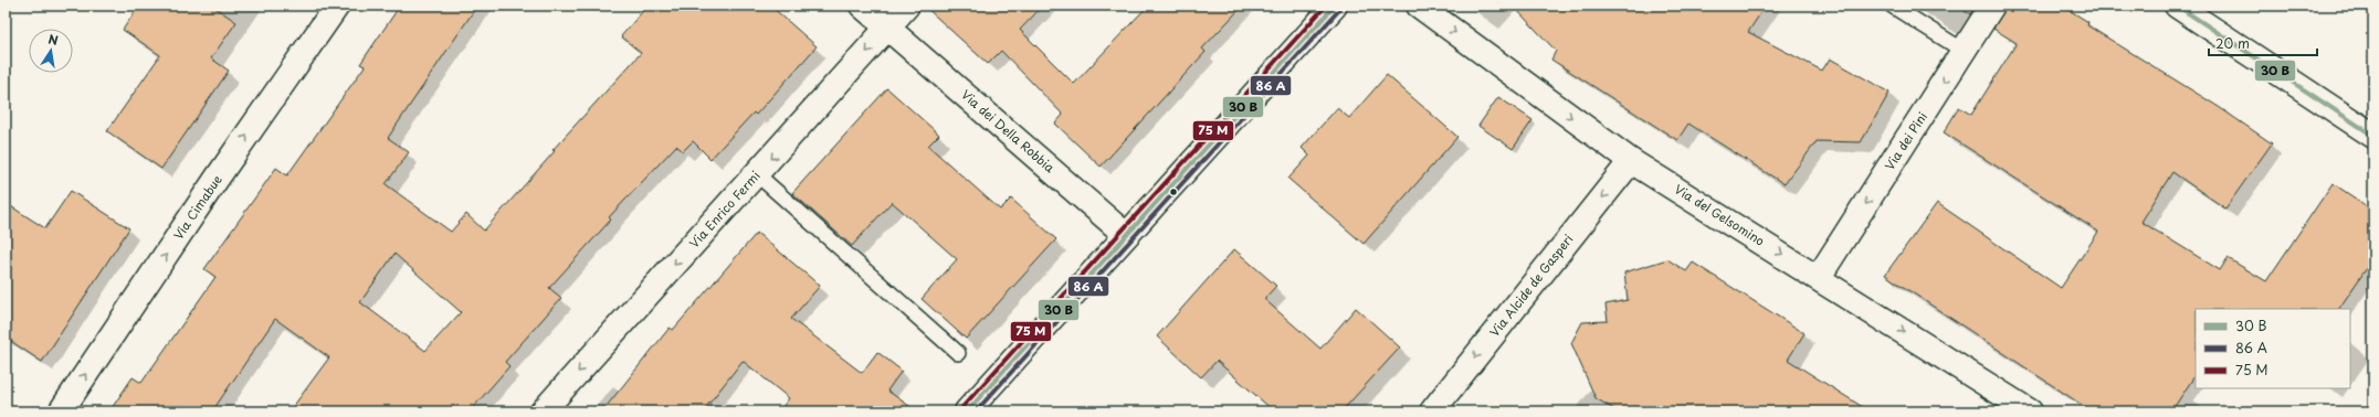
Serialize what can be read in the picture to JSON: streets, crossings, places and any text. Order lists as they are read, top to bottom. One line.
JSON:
{"streets":{"street":["Via dei Della Robbia","Via dei Pini","Via Cimabue","Via Enrico Fermi","Via del Gelsomino","Via Alcide de Gasperi"]},"crossings":[["Via dei Della Robbia","Via Enrico Fermi"],["Via dei Pini","Via del Gelsomino"],["Via del Gelsomino","Via Alcide de Gasperi"]],"one_way":["Via dei Pini","Via Cimabue","Via Enrico Fermi","Via del Gelsomino","Via Alcide de Gasperi"],"legend":["30 B","86 A","75 M"],"scale_bar":"20 m","north":"top"}
